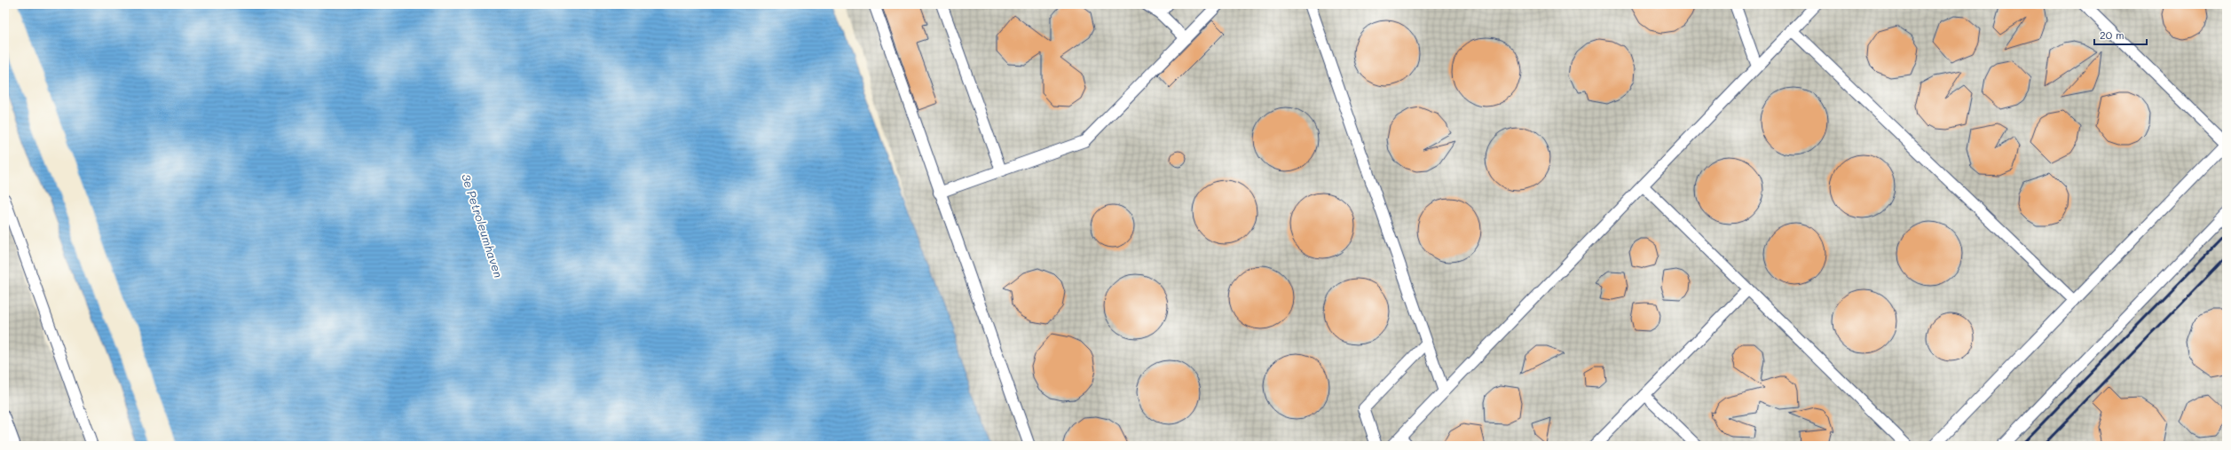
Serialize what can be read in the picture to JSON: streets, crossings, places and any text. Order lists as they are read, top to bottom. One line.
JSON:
{"water":["3e Petroleumhaven"],"scale_bar":"20 m"}
